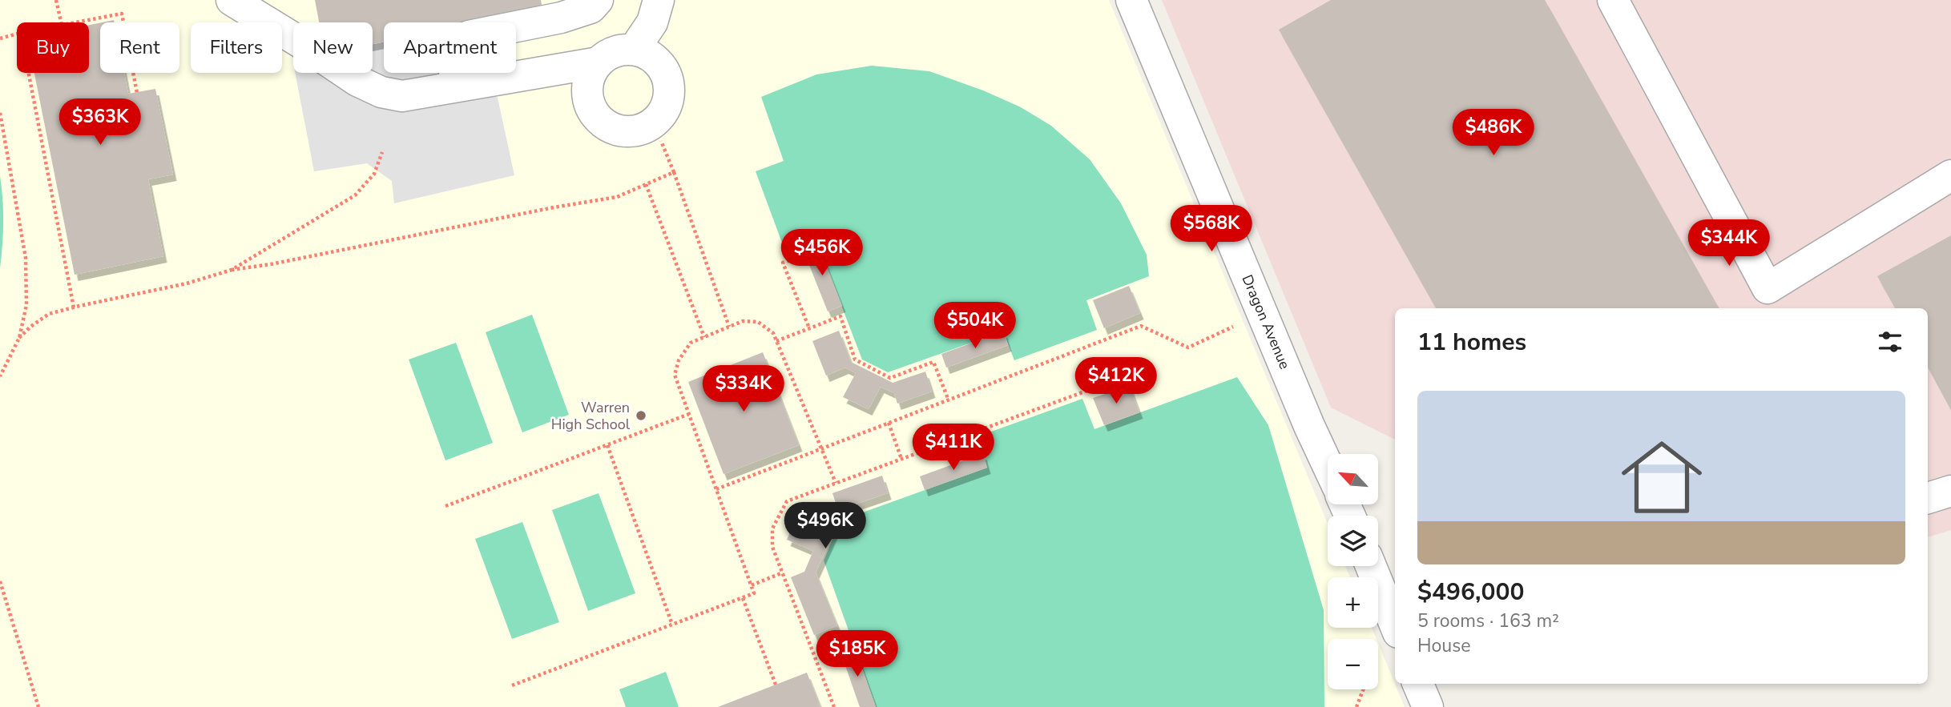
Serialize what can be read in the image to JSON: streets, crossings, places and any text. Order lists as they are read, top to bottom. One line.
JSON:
{"streets":{"street":["Dragon Avenue"]},"places":["Warren High School"],"north":"top left","page":{"chip":["Buy","Rent","Filters","New","Apartment"],"price":["$363K","$486K","$568K","$344K","$456K","$504K","$412K","$334K","$411K","$496K","$185K"],"heading":"11 homes","list":[{"name":"$496,000","note":"5 rooms · 163 m² · House"}],"map_buttons":["+","−"]}}
